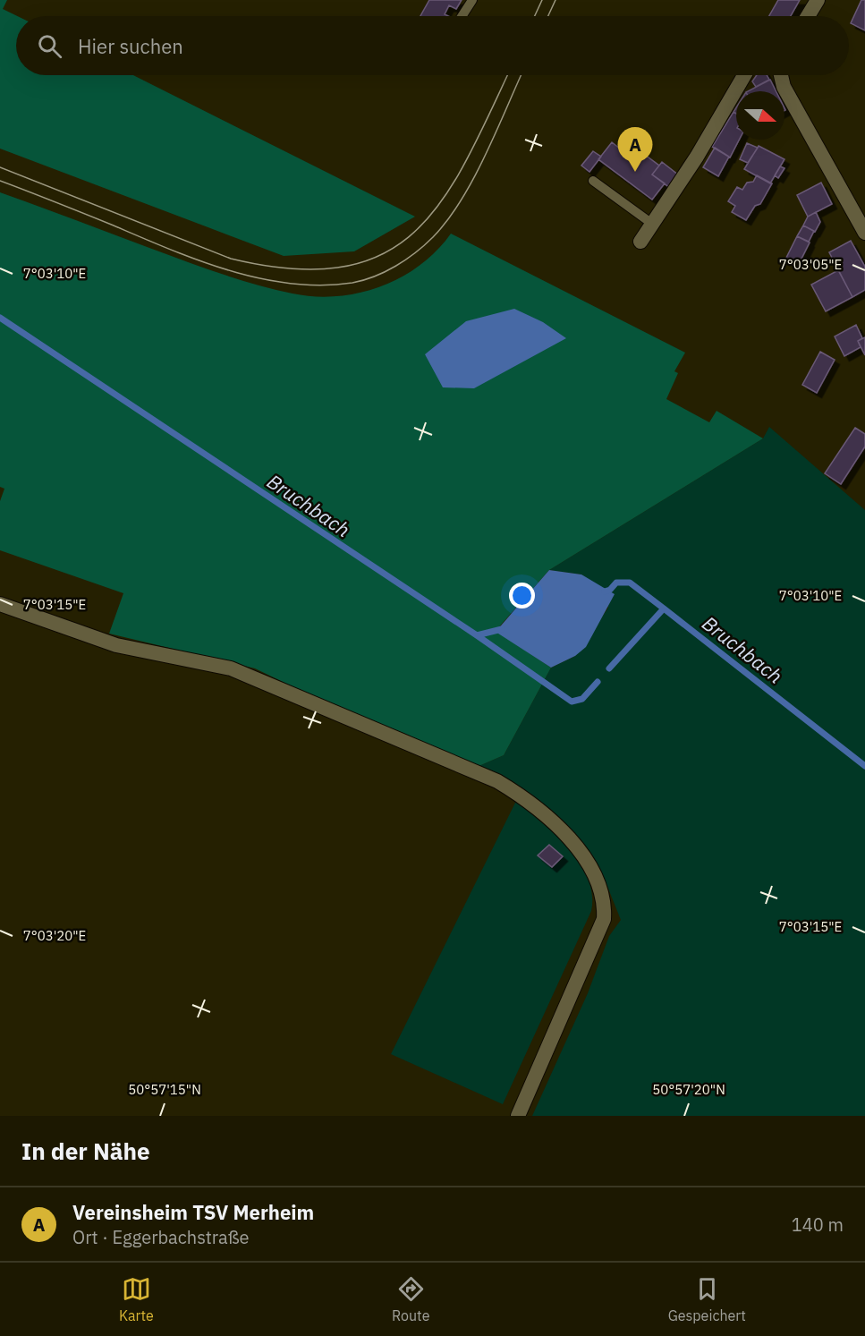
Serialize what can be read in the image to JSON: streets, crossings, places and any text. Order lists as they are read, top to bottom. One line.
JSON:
{"water":["Bruchbach"],"north":"right","page":{"search":"Hier suchen","pins":"A","heading":"In der Nähe","list":[{"mark":"A","name":"Vereinsheim TSV Merheim","note":"Ort · Eggerbachstraße","value":"140 m"}],"nav":["Karte","Route","Gespeichert"]},"coordinates":["7°03'05\"E","7°03'10\"E","7°03'15\"E","7°03'20\"E","50°57'15\"N","50°57'20\"N"]}
